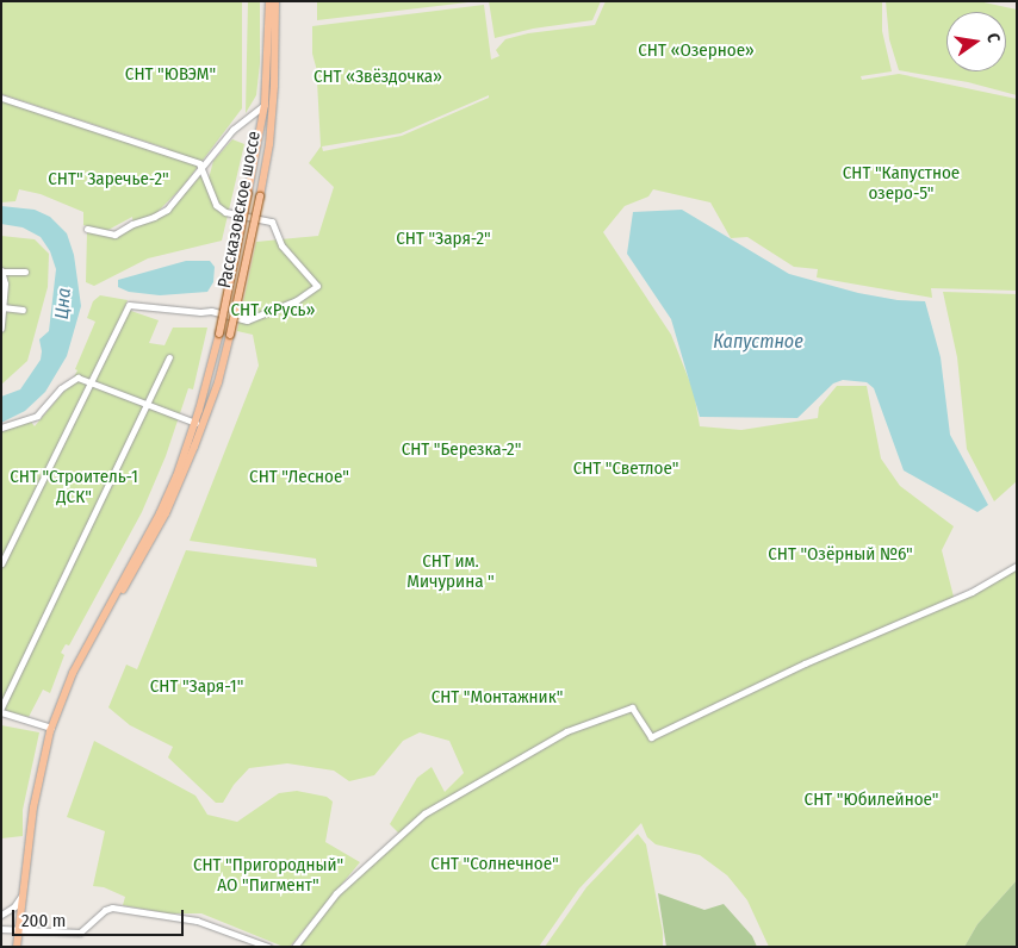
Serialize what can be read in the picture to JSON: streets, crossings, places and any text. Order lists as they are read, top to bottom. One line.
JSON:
{"streets":{"main road":["Рассказовское шоссе"]},"water":["Цна","Капустное"],"parks":["СНТ «Озерное»","СНТ \"ЮВЭМ\"","СНТ «Звёздочка»","СНТ \"Капустное озеро-5\"","СНТ\" Заречье-2\"","СНТ \"Заря-2\"","СНТ «Русь»","СНТ \"Березка-2\"","СНТ \"Светлое\"","СНТ \"Строитель-1 ДСК\"","СНТ \"Лесное\"","СНТ \"Озёрный №6\"","СНТ им. Мичурина \"","СНТ \"Заря-1\"","СНТ \"Монтажник\"","СНТ \"Юбилейное\"","СНТ \"Пригородный\" АО \"Пигмент\"","СНТ \"Солнечное\""],"scale_bar":"200 m","north":"right"}
